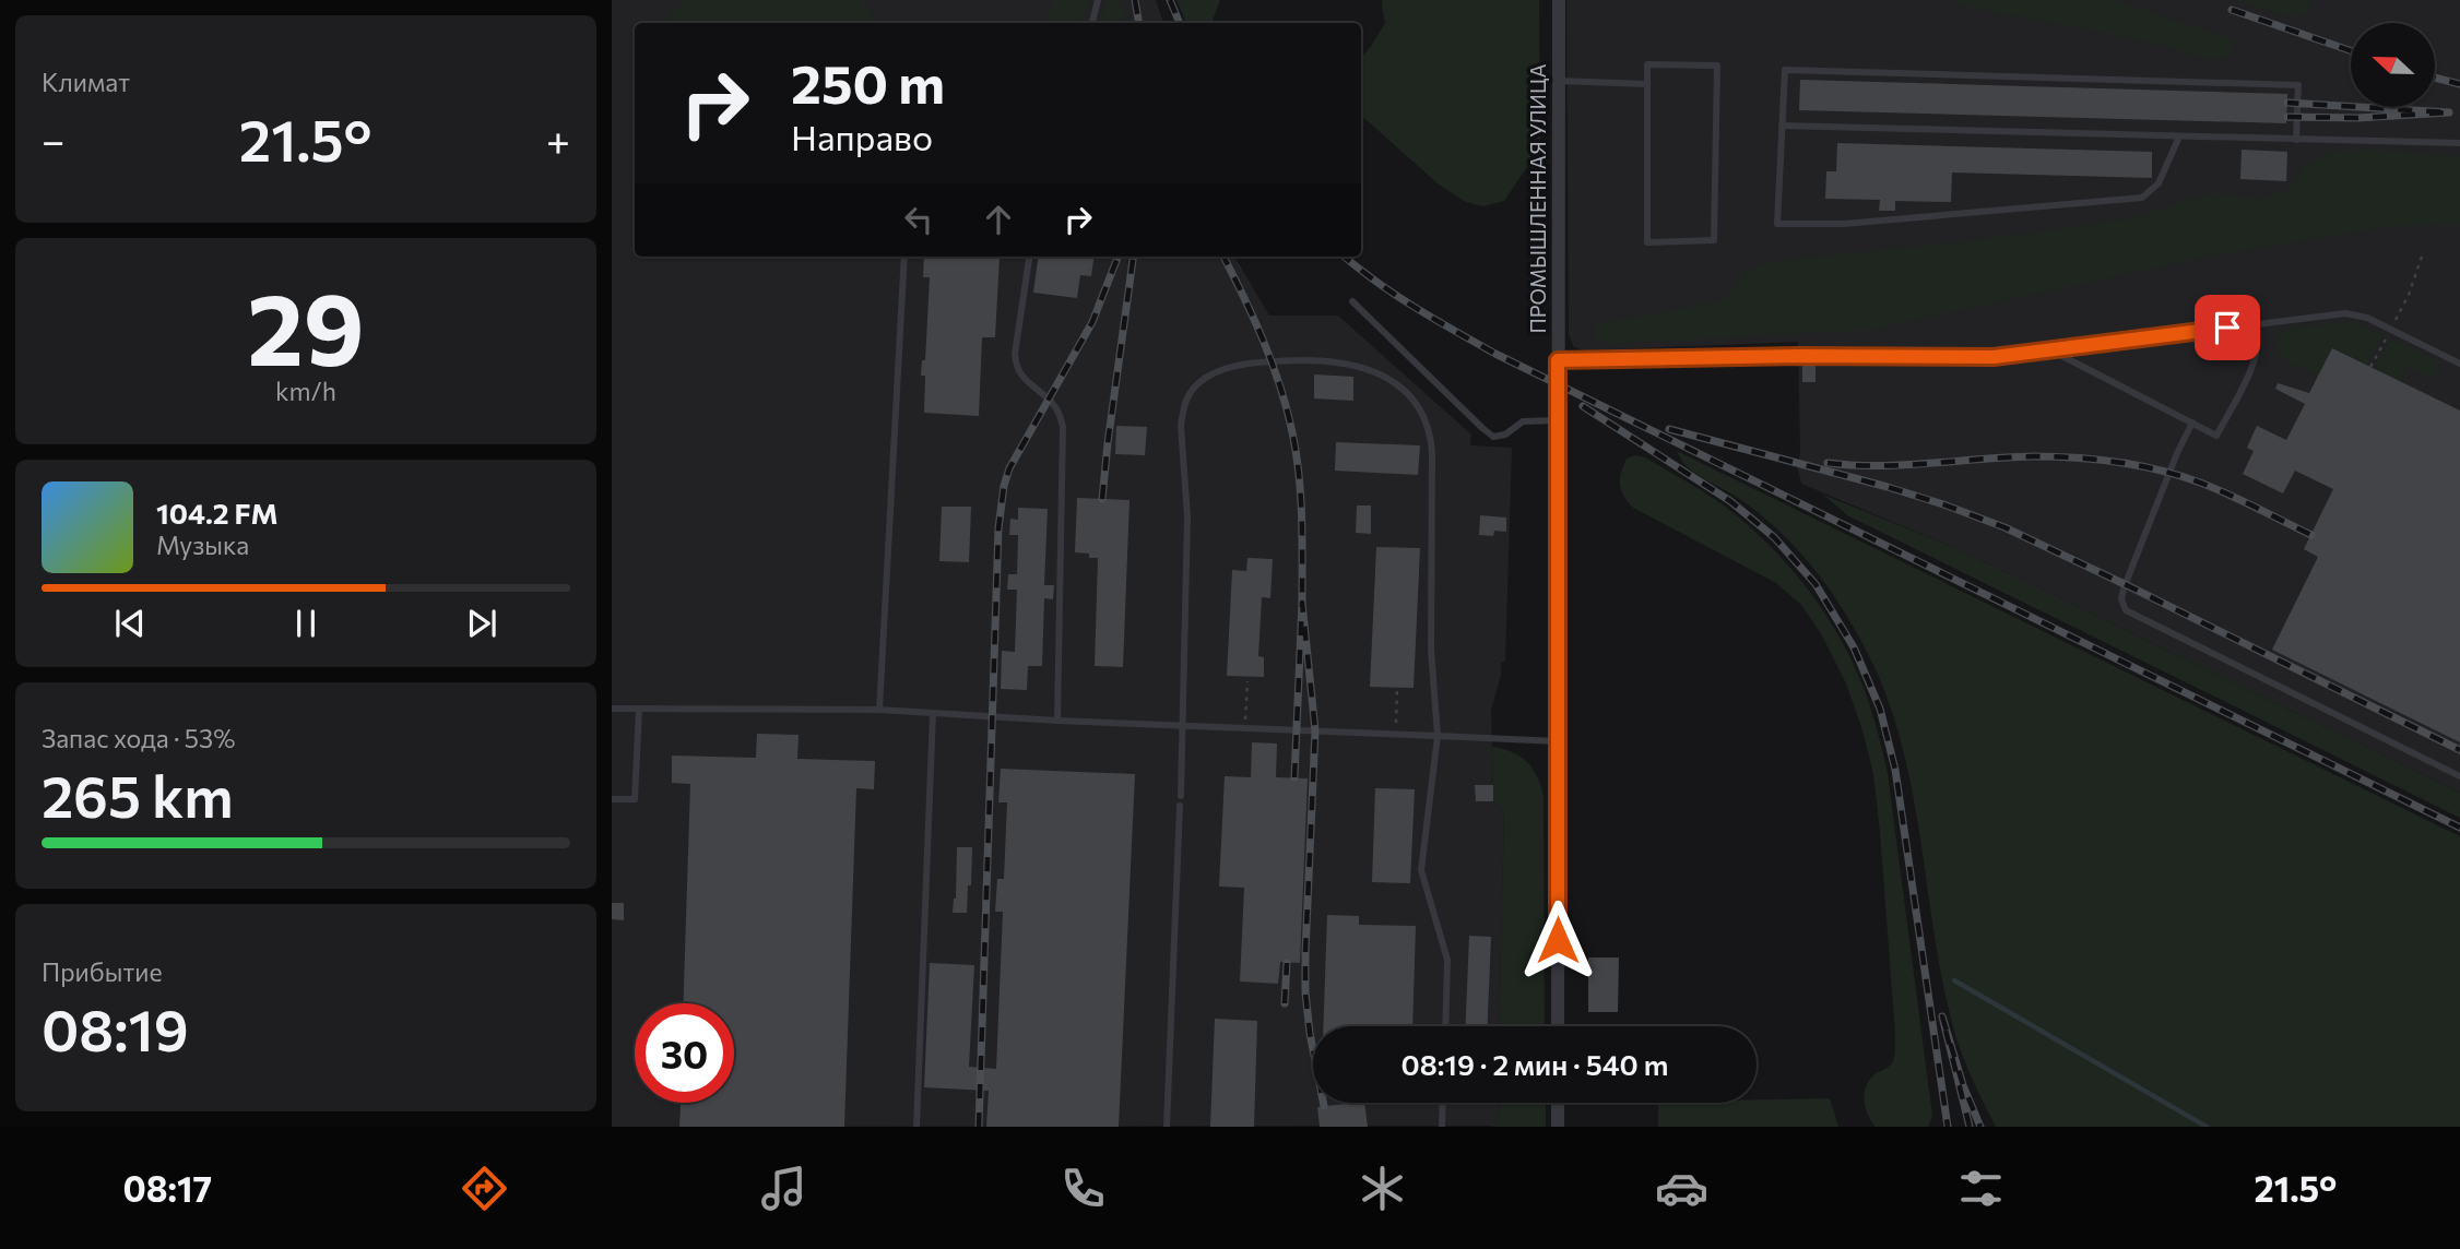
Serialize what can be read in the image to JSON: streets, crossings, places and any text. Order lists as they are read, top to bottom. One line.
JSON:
{"streets":{"street":["ПРОМЫШЛЕННАЯ УЛИЦА"]},"north":"left","page":{"tile":["Климат",["29","km/h"],["Запас хода · 53%","265 km"],["Прибытие","08:19"]],"turn":["250 m","Направо"],"heat":["−","21.5°","+"],"song":["104.2 FM","Музыка"],"limit":"30","trip":"08:19 · 2 мин · 540 m","tabs":["08:17","21.5°"]}}
